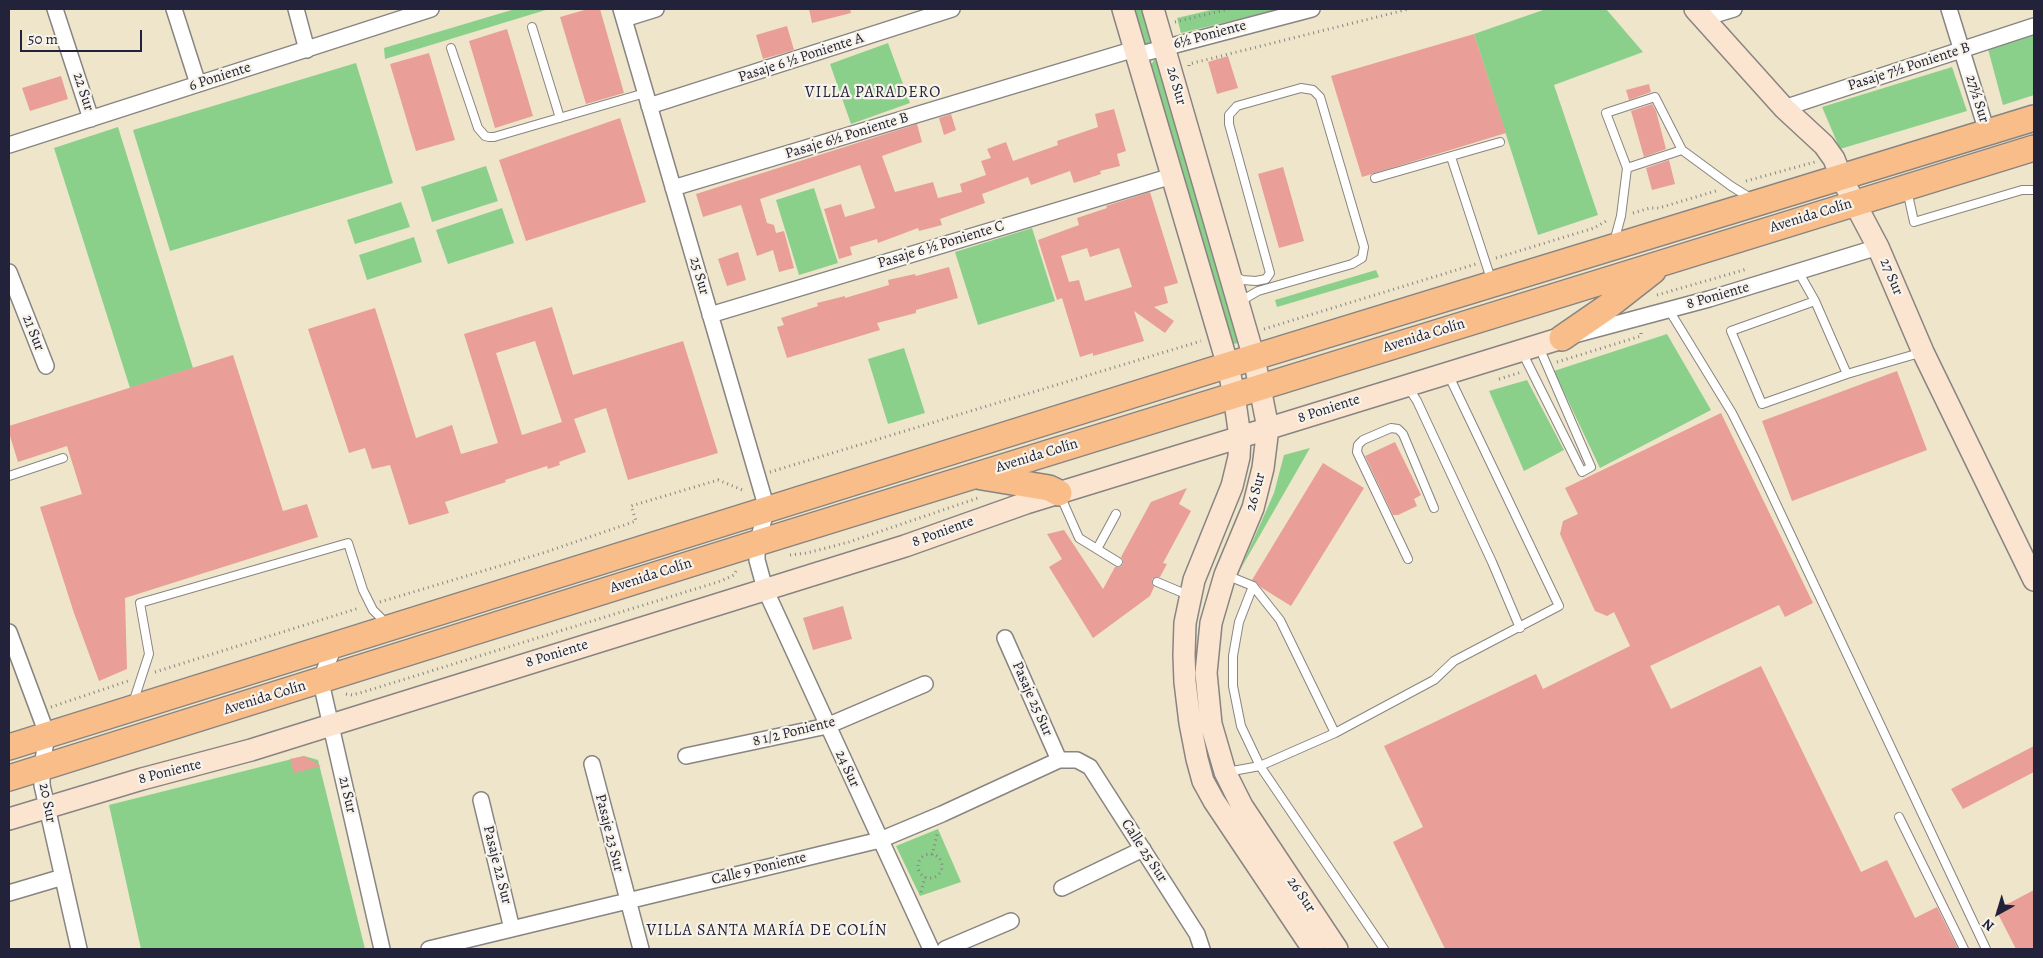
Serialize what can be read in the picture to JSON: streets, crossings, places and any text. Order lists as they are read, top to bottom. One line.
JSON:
{"streets":{"main road":["Avenida Colín"],"street":["6½ Poniente","Pasaje 6 ½ Poniente A","Pasaje 7½ Poniente B","6 Poniente","26 Sur","22 Sur","27½ Sur","Pasaje 6½ Poniente B","Pasaje 6 ½ Poniente C","25 Sur","27 Sur","8 Poniente","21 Sur","Pasaje 25 Sur","8 1/2 Poniente","24 Sur","20 Sur","Pasaje 23 Sur","Calle 25 Sur","Pasaje 22 Sur","Calle 9 Poniente"]},"crossings":[["6½ Poniente","26 Sur"],["6½ Poniente","Pasaje 6½ Poniente B"],["Pasaje 6 ½ Poniente A","25 Sur"],["Pasaje 7½ Poniente B","27½ Sur"],["Pasaje 7½ Poniente B","27 Sur"],["6 Poniente","22 Sur"],["26 Sur","Pasaje 6½ Poniente B"],["26 Sur","Avenida Colín"],["26 Sur","Pasaje 6 ½ Poniente C"],["26 Sur","8 Poniente"],["27½ Sur","Avenida Colín"],["Pasaje 6½ Poniente B","25 Sur"],["Avenida Colín","25 Sur"],["Avenida Colín","27 Sur"],["Avenida Colín","21 Sur"],["Avenida Colín","24 Sur"],["Avenida Colín","20 Sur"],["Pasaje 6 ½ Poniente C","25 Sur"],["27 Sur","8 Poniente"],["8 Poniente","21 Sur"],["8 Poniente","24 Sur"],["8 Poniente","20 Sur"],["Pasaje 25 Sur","Calle 9 Poniente"],["8 1/2 Poniente","24 Sur"],["24 Sur","Calle 9 Poniente"],["Pasaje 23 Sur","Calle 9 Poniente"],["Calle 25 Sur","Calle 9 Poniente"],["Pasaje 22 Sur","Calle 9 Poniente"]],"districts":["VILLA PARADERO","VILLA SANTA MARÍA DE COLÍN"],"scale_bar":"50 m","north":"bottom left"}
